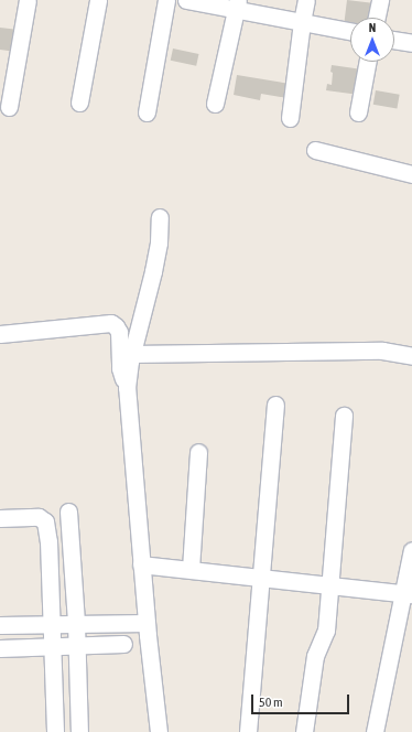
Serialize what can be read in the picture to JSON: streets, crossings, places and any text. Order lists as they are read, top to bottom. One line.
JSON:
{"scale_bar":"50 m","north":"top"}
